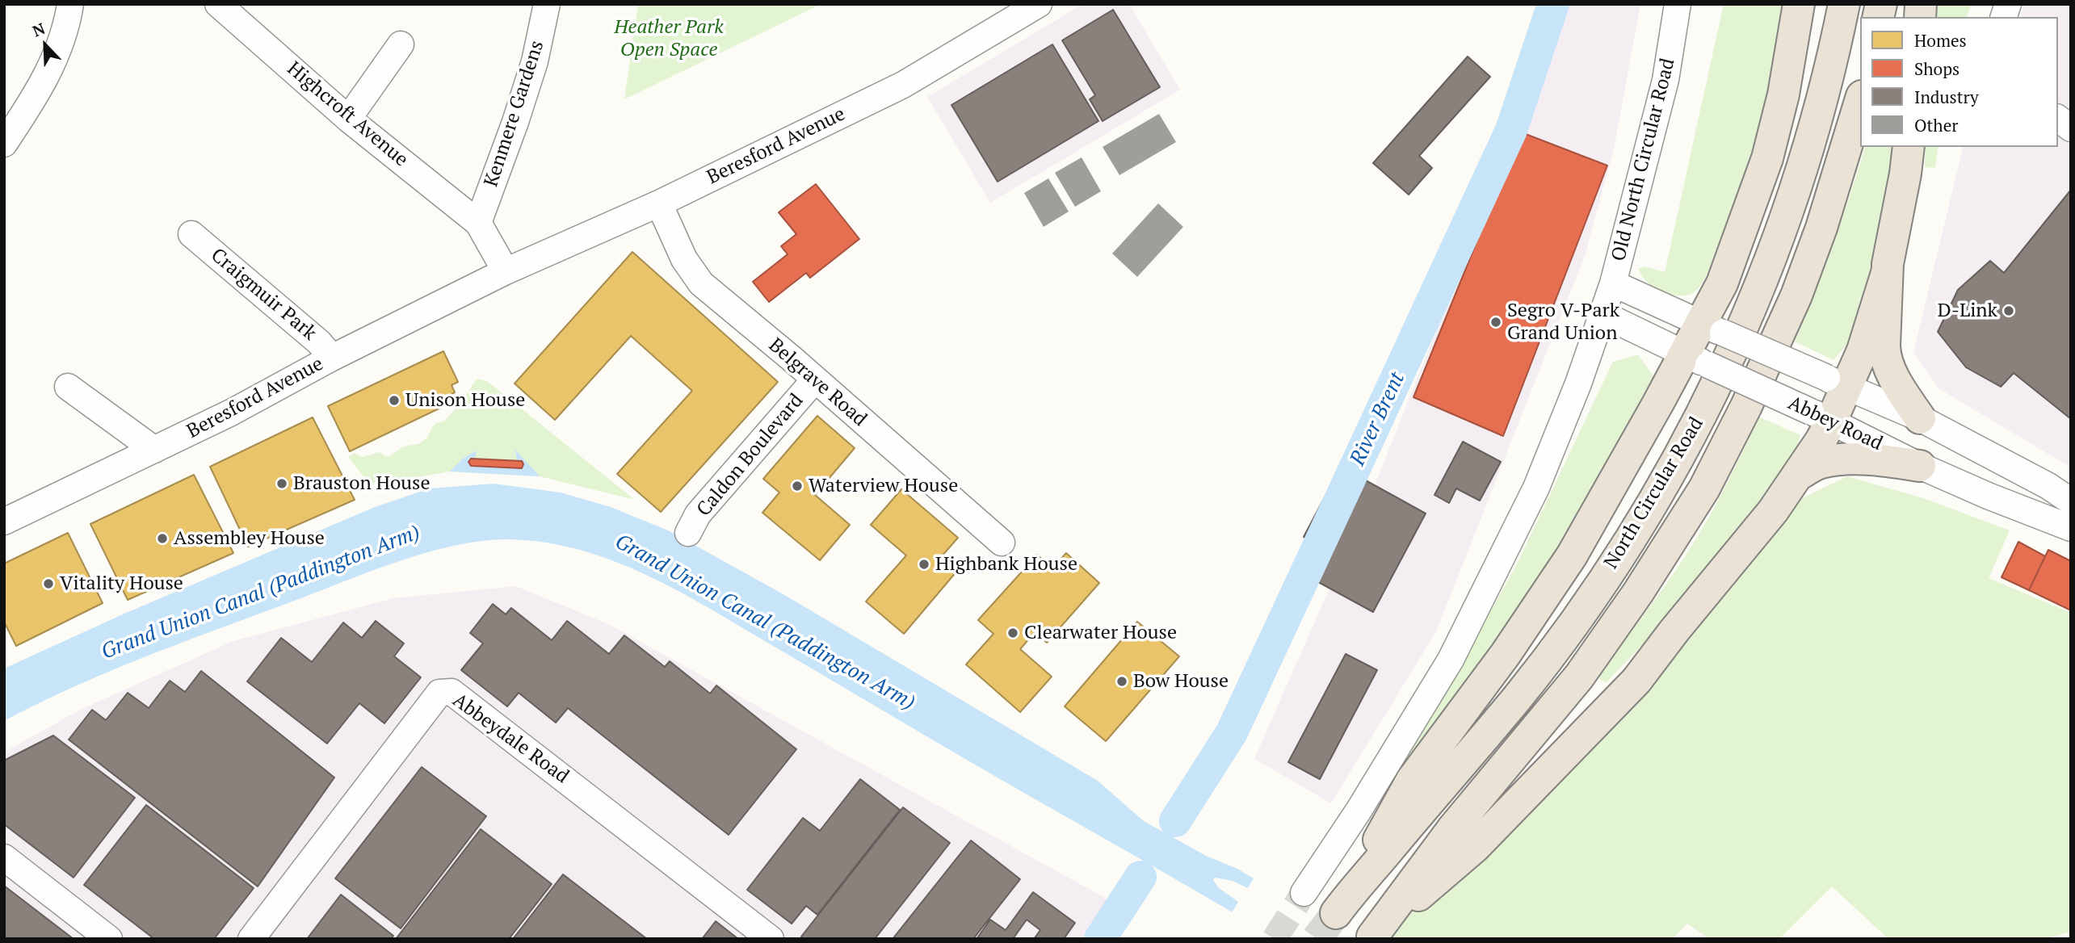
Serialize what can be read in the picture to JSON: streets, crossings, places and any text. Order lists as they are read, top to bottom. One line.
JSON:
{"streets":{"highway":["North Circular Road"],"street":["Kenmere Gardens","Highcroft Avenue","Beresford Avenue","Old North Circular Road","Craigmuir Park","Belgrave Road","Abbey Road","Caldon Boulevard","Abbeydale Road"]},"crossings":[["Kenmere Gardens","Highcroft Avenue"],["Beresford Avenue","Craigmuir Park"],["Beresford Avenue","Belgrave Road"],["Old North Circular Road","Abbey Road"],["Belgrave Road","Caldon Boulevard"],["Abbey Road","North Circular Road"]],"water":["River Brent","Grand Union Canal (Paddington Arm)"],"parks":["Heather Park Open Space"],"places":["D-Link","Segro V-Park Grand Union","Unison House","Brauston House","Waterview House","Assembley House","Highbank House","Vitality House","Clearwater House","Bow House"],"legend":["Homes","Shops","Industry","Other"],"north":"top left"}
